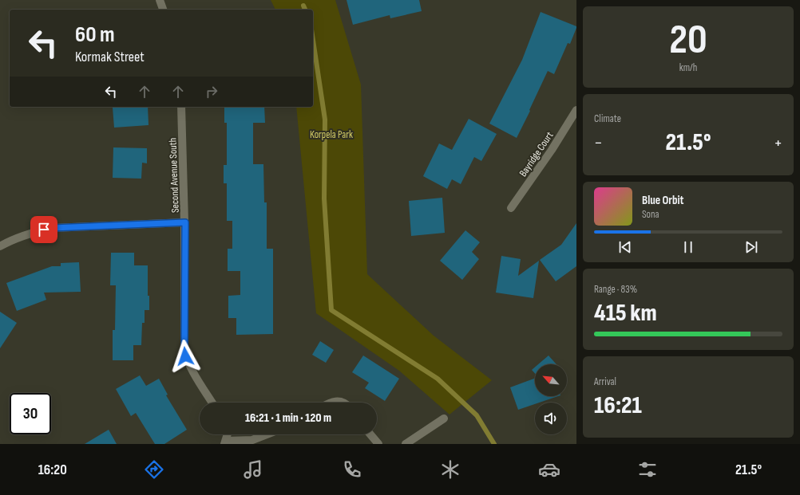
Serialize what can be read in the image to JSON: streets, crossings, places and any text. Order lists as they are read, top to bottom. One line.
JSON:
{"streets":{"street":["Bayridge Court","Second Avenue South"]},"parks":["Korpela Park"],"north":"top left","page":{"tile":[["20","km/h"],"Climate",["Range · 83%","415 km"],["Arrival","16:21"]],"turn":["60 m","Kormak Street"],"heat":["−","21.5°","+"],"song":["Blue Orbit","Sona"],"limit":"30","trip":"16:21 · 1 min · 120 m","tabs":["16:20","21.5°"]}}
